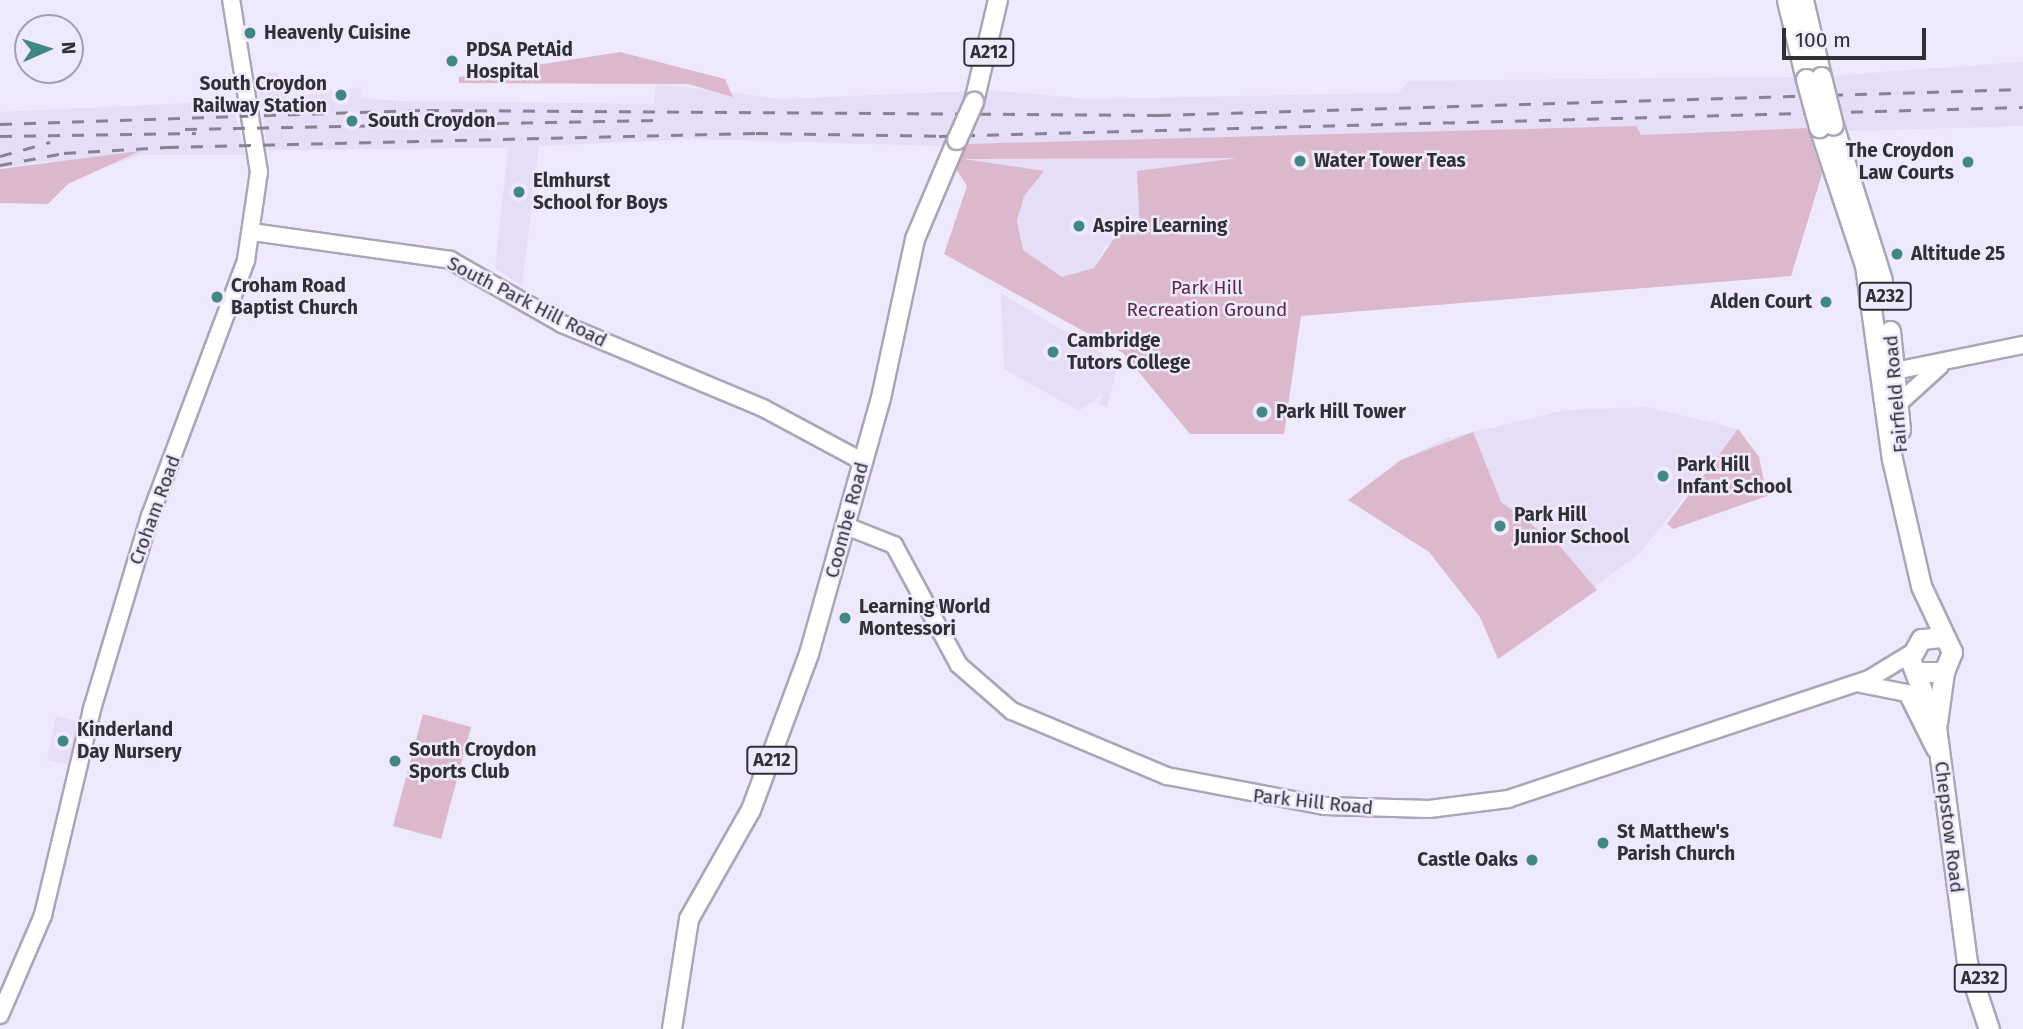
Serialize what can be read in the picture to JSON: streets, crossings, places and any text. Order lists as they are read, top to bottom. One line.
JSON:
{"streets":{"highway":["A232","Fairfield Road","Chepstow Road"],"main road":["A212","South Park Hill Road","Croham Road","Coombe Road","Park Hill Road"]},"crossings":[["A232","Fairfield Road"],["South Park Hill Road","Croham Road"],["South Park Hill Road","Coombe Road"],["Fairfield Road","Park Hill Road"],["Fairfield Road","Chepstow Road"],["Coombe Road","Park Hill Road"],["Park Hill Road","Chepstow Road"]],"parks":["Park Hill Recreation Ground"],"places":["Heavenly Cuisine","PDSA PetAid Hospital","South Croydon Railway Station","South Croydon","Water Tower Teas","The Croydon Law Courts","Elmhurst School for Boys","Aspire Learning","Altitude 25","Croham Road Baptist Church","Alden Court","Cambridge Tutors College","Park Hill Tower","Park Hill Infant School","Park Hill Junior School","Learning World Montessori","Kinderland Day Nursery","South Croydon Sports Club","St Matthew's Parish Church","Castle Oaks"],"scale_bar":"100 m","north":"right"}
